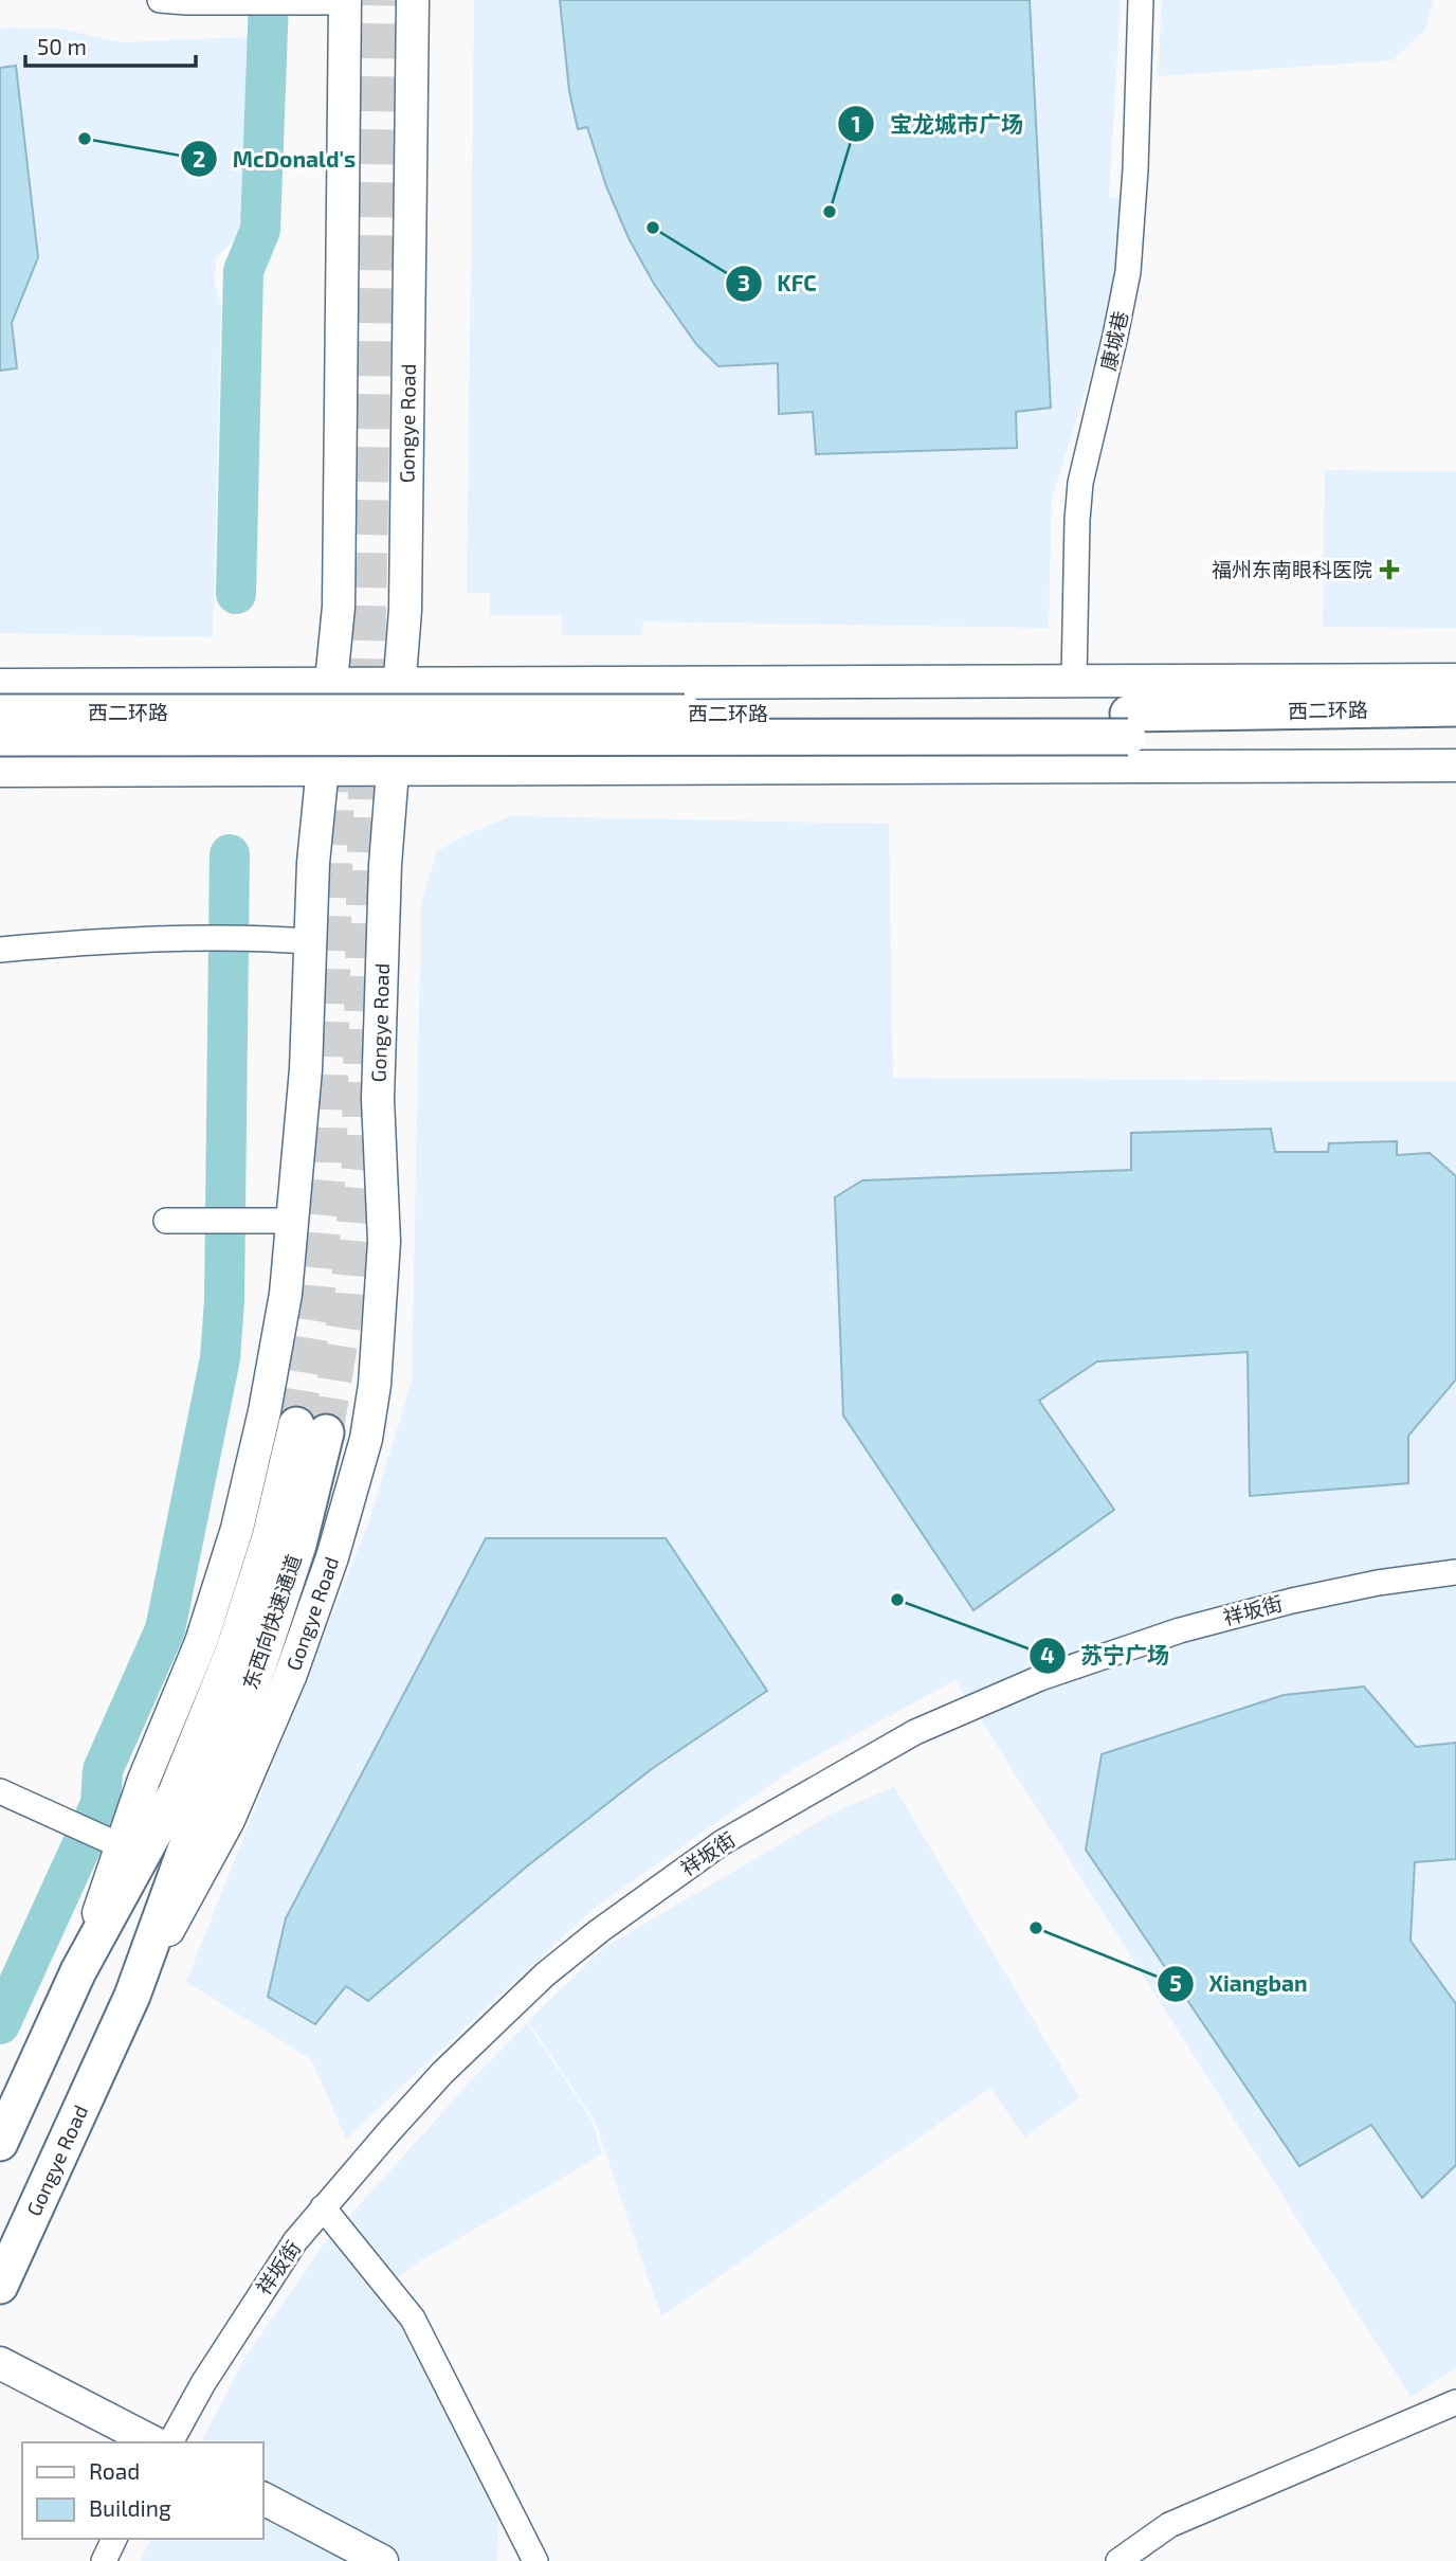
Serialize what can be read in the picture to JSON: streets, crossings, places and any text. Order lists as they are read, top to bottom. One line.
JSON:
{"streets":{"highway":["Gongye Road","西二环路","东西向快速通道"],"street":["康城巷","祥坂街"]},"crossings":[["Gongye Road","东西向快速通道"]],"places":{"other":["McDonald's","宝龙城市广场","KFC","苏宁广场","Xiangban"],"health":["福州东南眼科医院"]},"legend":["Road","Building"],"scale_bar":"50 m"}
